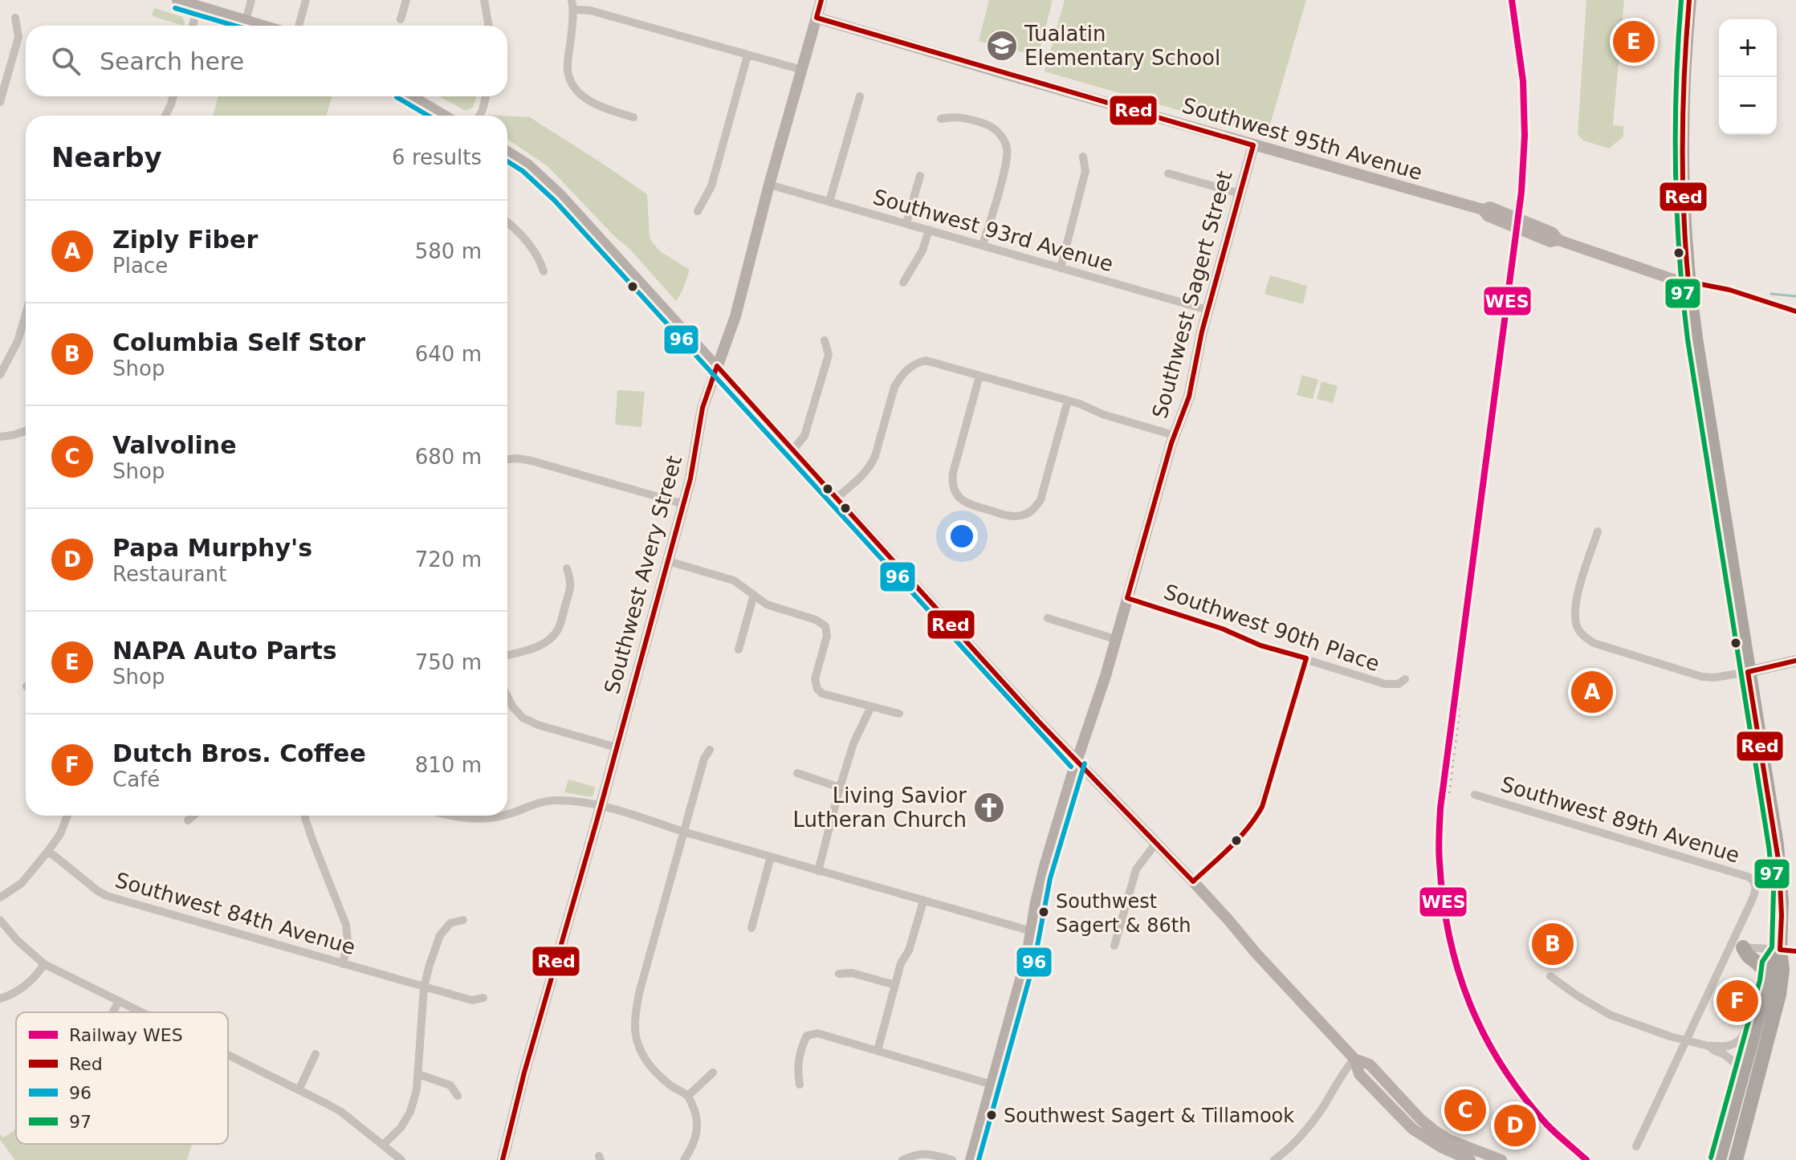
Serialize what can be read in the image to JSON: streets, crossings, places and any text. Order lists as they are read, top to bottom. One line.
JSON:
{"streets":{"main road":["Southwest 95th Avenue","Southwest Sagert Street","Southwest Avery Street"],"street":["Southwest 93rd Avenue","Southwest 90th Place","Southwest 89th Avenue","Southwest 84th Avenue"]},"crossings":[["Southwest 95th Avenue","Southwest Sagert Street"],["Southwest 95th Avenue","Southwest Avery Street"],["Southwest 93rd Avenue","Southwest Sagert Street"],["Southwest 93rd Avenue","Southwest Avery Street"],["Southwest Sagert Street","Southwest 90th Place"]],"places":{"school or university":["Tualatin Elementary School"],"church":["Living Savior Lutheran Church"],"other":["Southwest Sagert & 86th","Southwest Sagert & Tillamook"]},"lines":["rail line WES","transit line Red","transit line 97","transit line 96"],"legend":["Railway WES","Red","96","97"],"page":{"pins":["E","A","B","F","C","D"],"map_buttons":["+","−"],"search":"Search here","heading":["Nearby","6 results"],"list":[{"mark":"A","name":"Ziply Fiber","note":"Place","value":"580 m"},{"mark":"B","name":"Columbia Self Stor","note":"Shop","value":"640 m"},{"mark":"C","name":"Valvoline","note":"Shop","value":"680 m"},{"mark":"D","name":"Papa Murphy's","note":"Restaurant","value":"720 m"},{"mark":"E","name":"NAPA Auto Parts","note":"Shop","value":"750 m"},{"mark":"F","name":"Dutch Bros. Coffee","note":"Café","value":"810 m"}]}}
